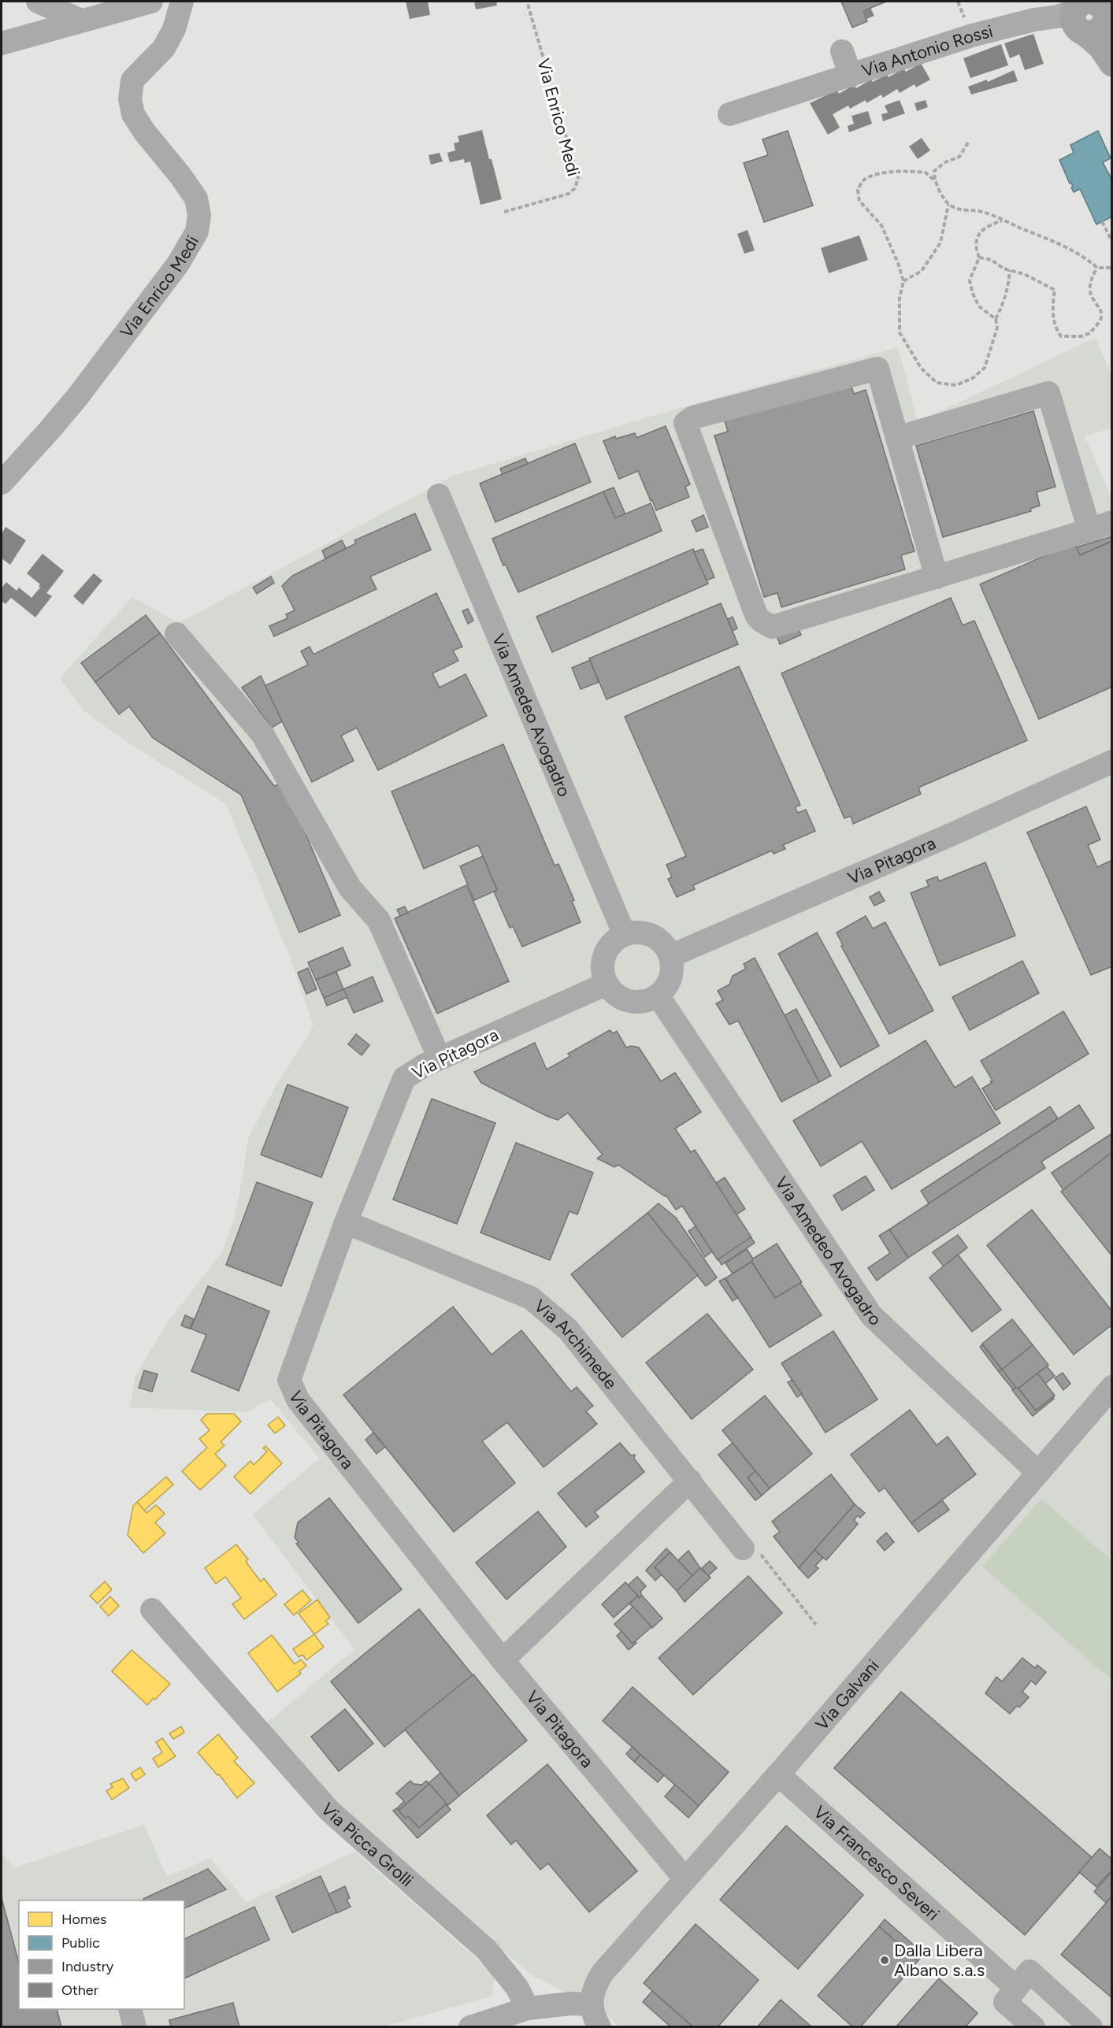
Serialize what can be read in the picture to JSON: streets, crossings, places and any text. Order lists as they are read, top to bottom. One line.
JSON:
{"streets":{"main road":["Via Antonio Rossi"],"street":["Via Enrico Medi","Via Amedeo Avogadro","Via Pitagora","Via Archimede","Via Galvani","Via Picca Grolli","Via Francesco Severi"]},"crossings":[["Via Amedeo Avogadro","Via Pitagora"],["Via Amedeo Avogadro","Via Galvani"],["Via Pitagora","Via Archimede"],["Via Pitagora","Via Galvani"],["Via Galvani","Via Francesco Severi"]],"places":["Dalla Libera Albano s.a.s"],"legend":["Homes","Public","Industry","Other"]}
